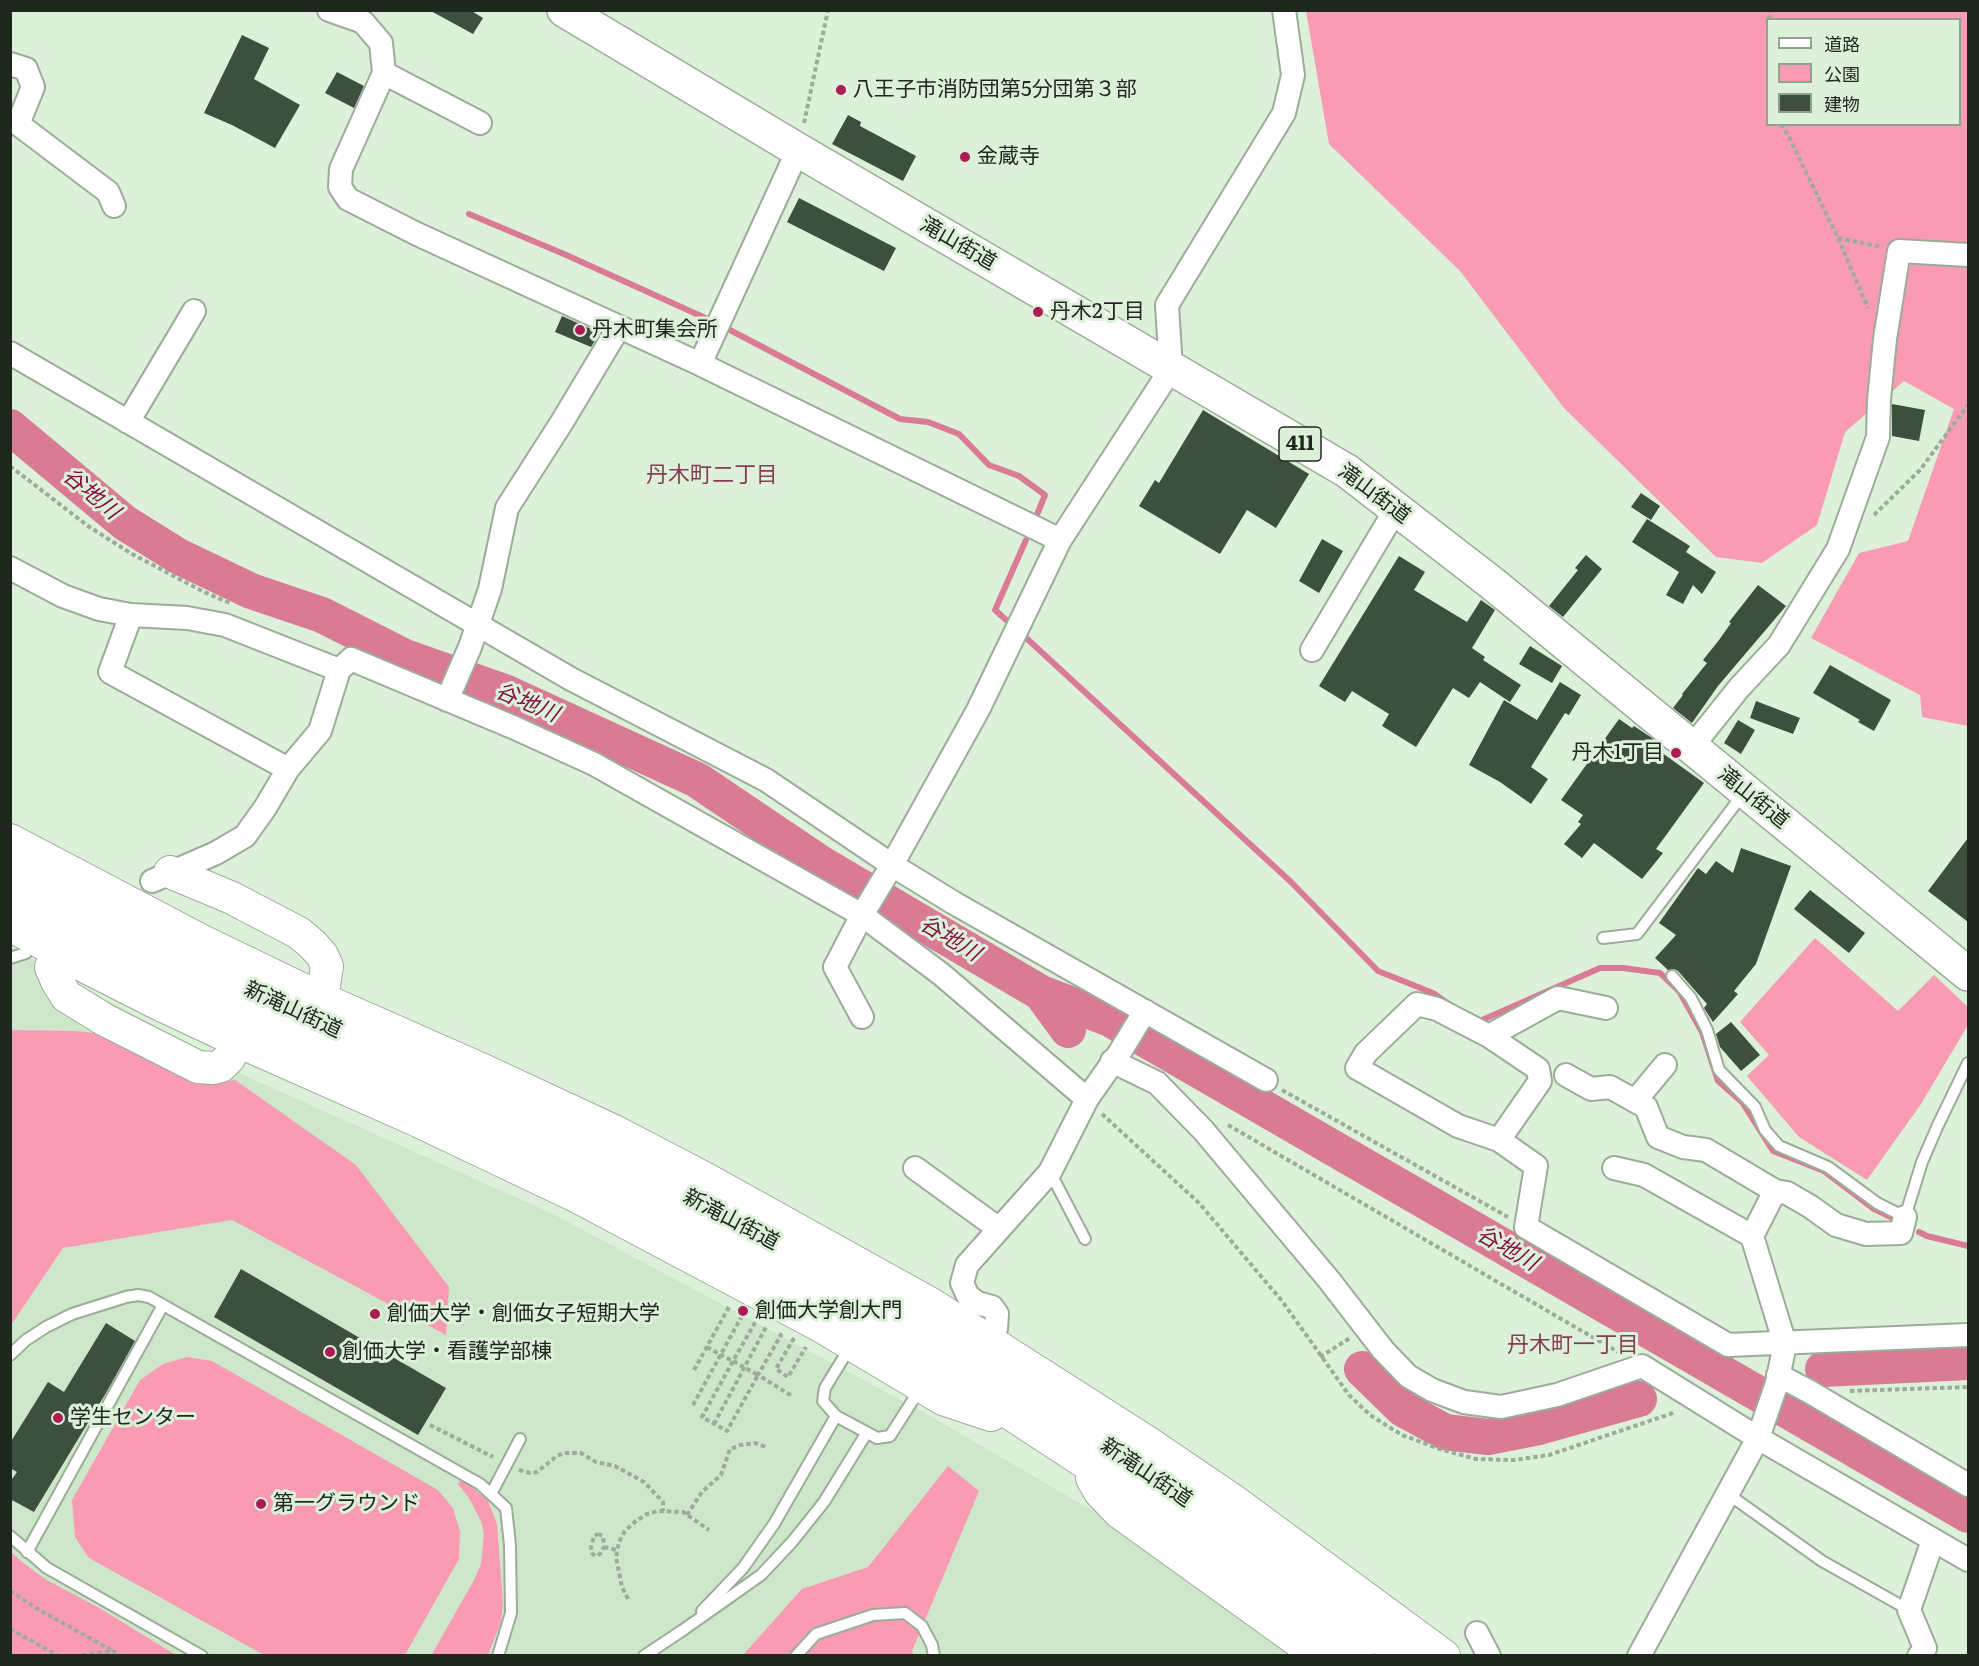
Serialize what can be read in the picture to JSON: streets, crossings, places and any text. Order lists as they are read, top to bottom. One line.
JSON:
{"streets":{"highway":["滝山街道","411"],"main road":["新滝山街道"]},"districts":["丹木町二丁目","丹木町一丁目"],"water":["谷地川"],"places":["八王子市消防団第5分団第３部","金蔵寺","丹木2丁目","丹木町集会所","丹木1丁目","創価大学創大門","創価大学・創価女子短期大学","創価大学・看護学部棟","学生センター","第一グラウンド"],"legend":["道路","公園","建物"]}
